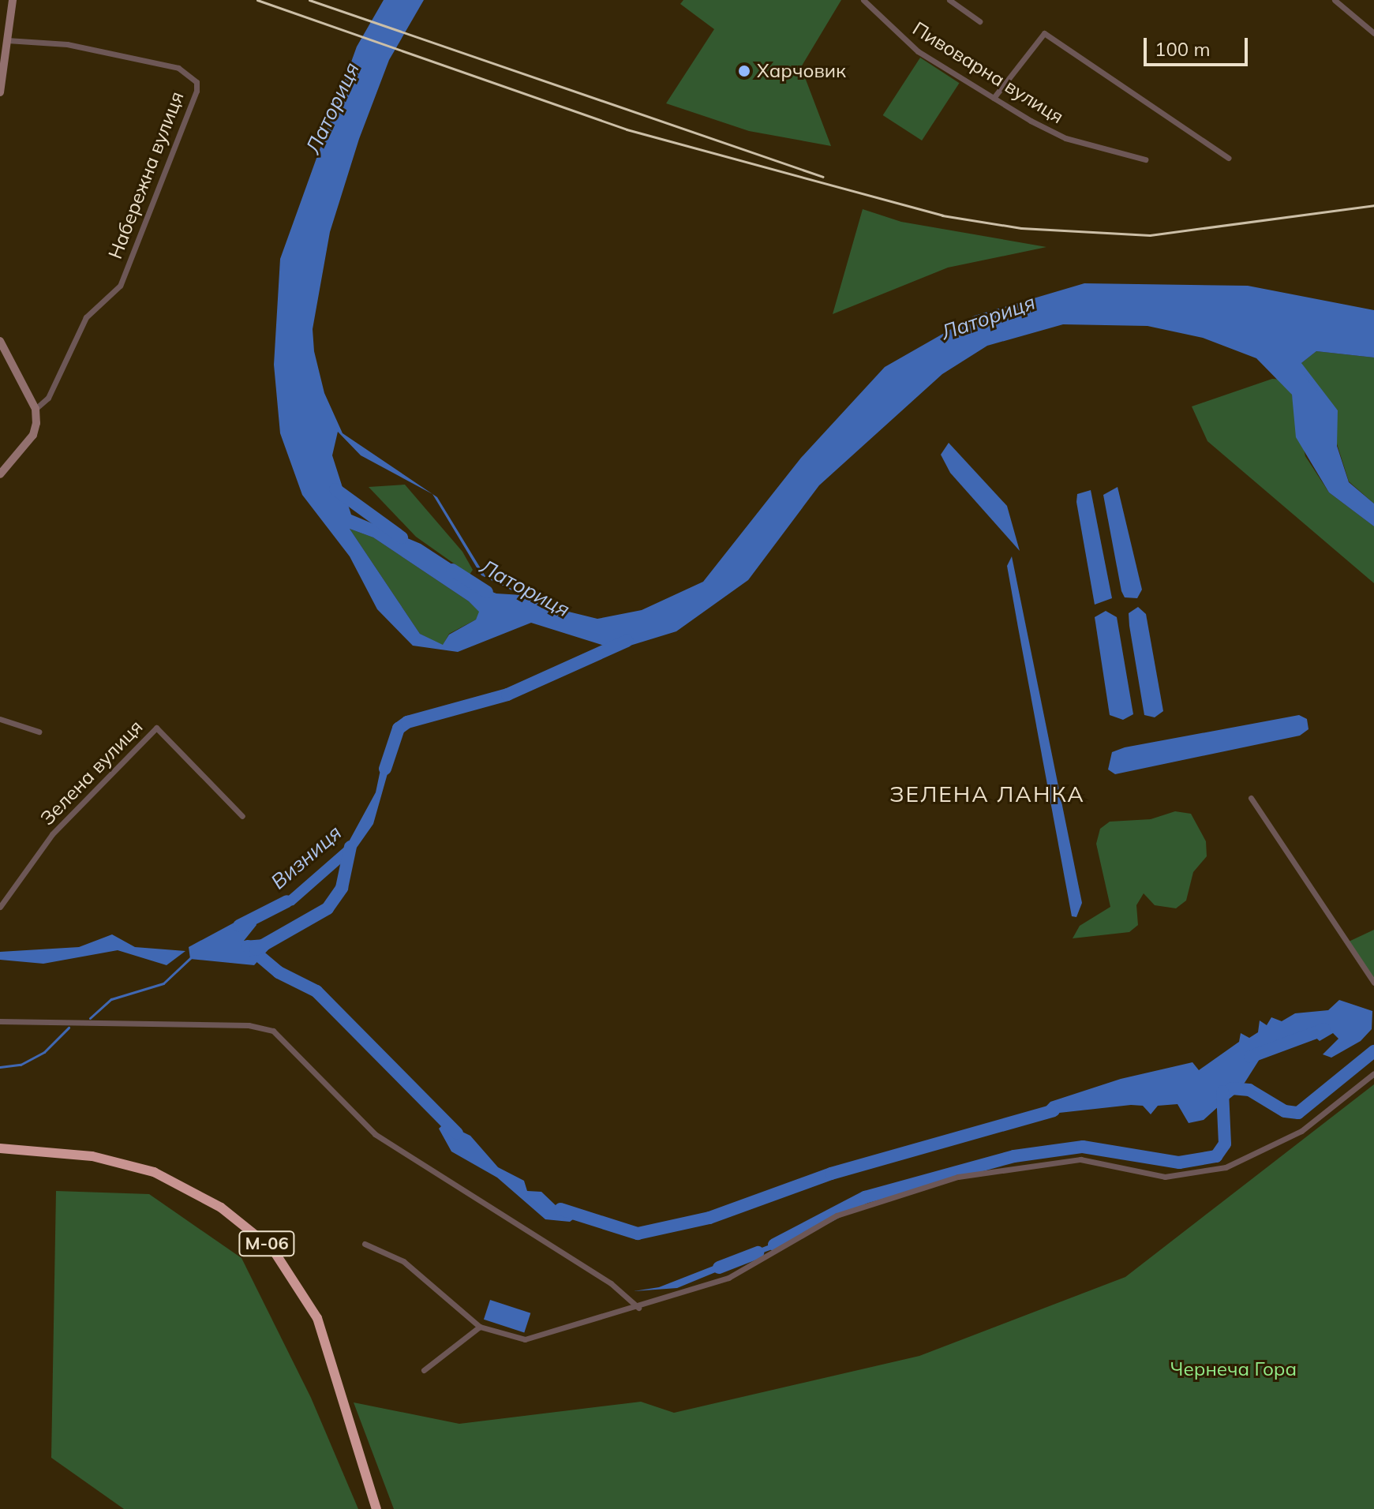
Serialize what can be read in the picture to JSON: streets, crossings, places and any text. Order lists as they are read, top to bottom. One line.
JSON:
{"streets":{"highway":["М-06"],"street":["Пивоварна вулиця","Набережна вулиця","Зелена вулиця"]},"districts":["ЗЕЛЕНА ЛАНКА"],"water":["Латориця","Визниця"],"parks":["Чернеча Гора"],"places":["Харчовик"],"scale_bar":"100 m"}
